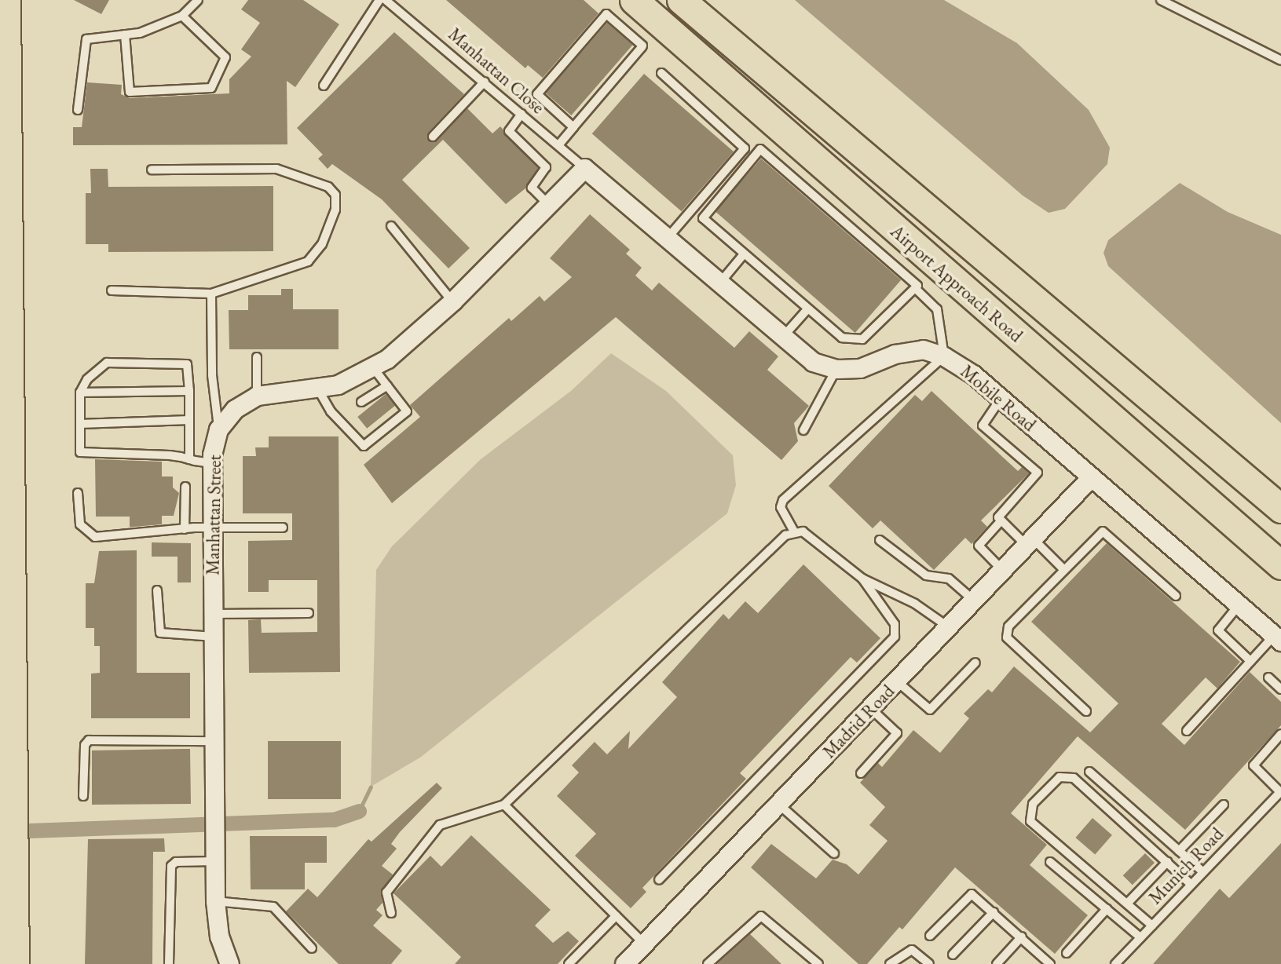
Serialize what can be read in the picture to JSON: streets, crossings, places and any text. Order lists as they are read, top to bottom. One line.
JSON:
{"streets":{"main road":["Airport Approach Road"],"street":["Mobile Road","Manhattan Street","Madrid Road"],"lane":["Manhattan Close","Munich Road"]},"crossings":[["Manhattan Close","Mobile Road"],["Manhattan Close","Manhattan Street"],["Mobile Road","Manhattan Street"],["Mobile Road","Madrid Road"]]}
